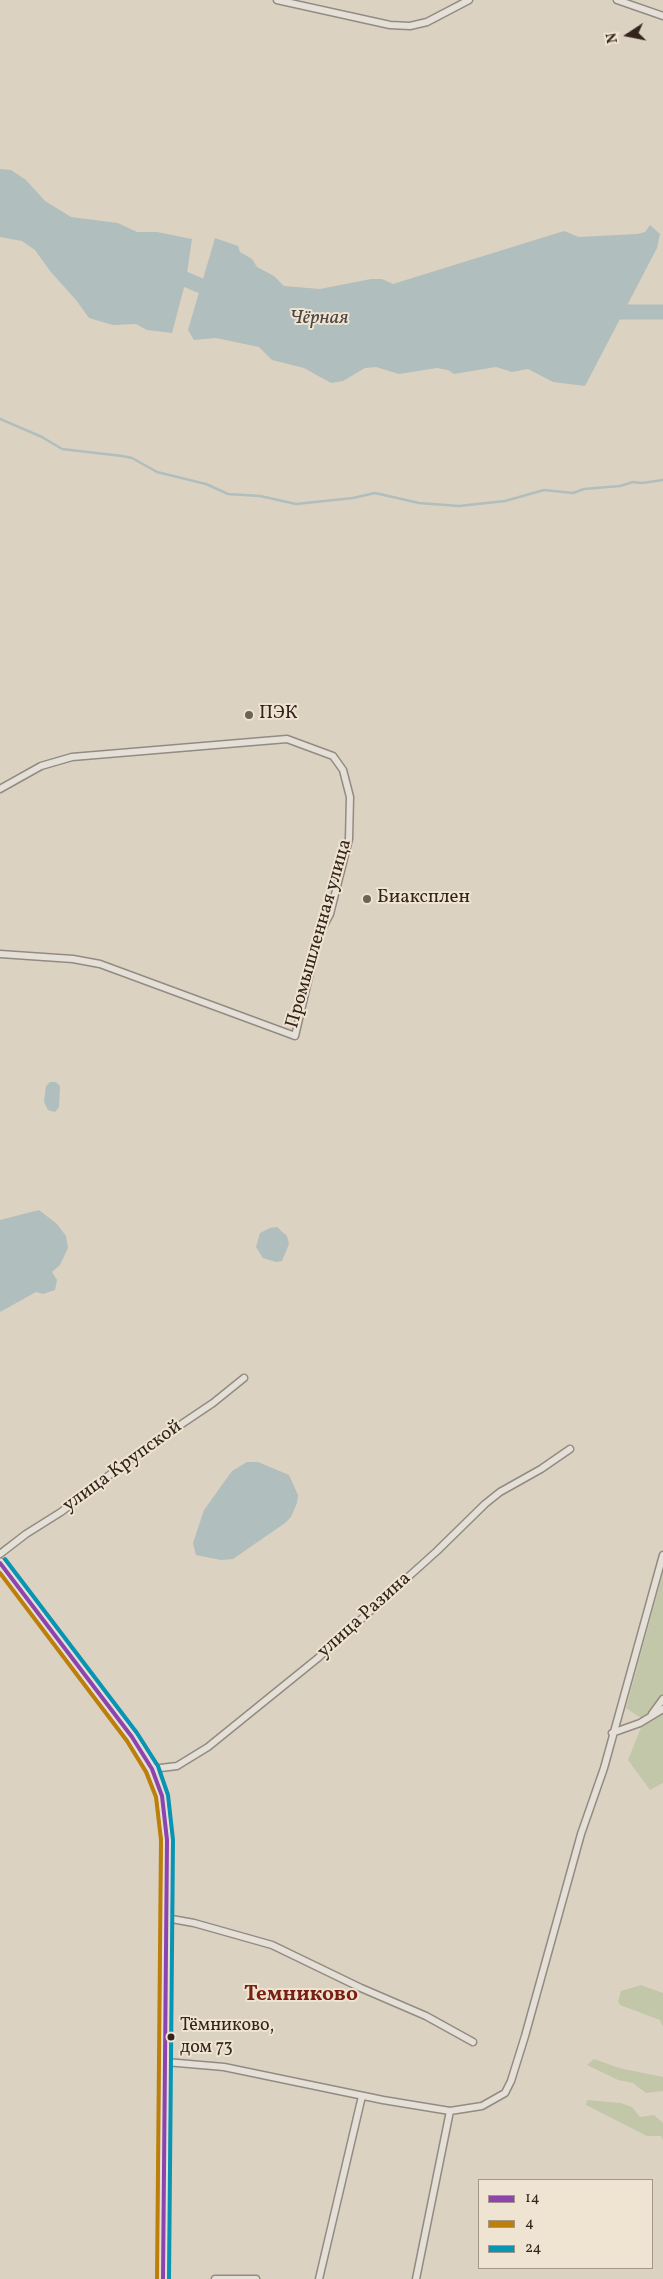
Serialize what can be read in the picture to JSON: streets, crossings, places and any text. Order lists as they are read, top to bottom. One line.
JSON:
{"streets":{"street":["Промышленная улица","улица Крупской","улица Разина"]},"districts":["Темниково"],"water":["Чёрная"],"places":["ПЭК","Биаксплен","Тёмниково, дом 73"],"lines":["transit line 24","transit line 14","transit line 4"],"legend":["14","4","24"],"north":"left"}
